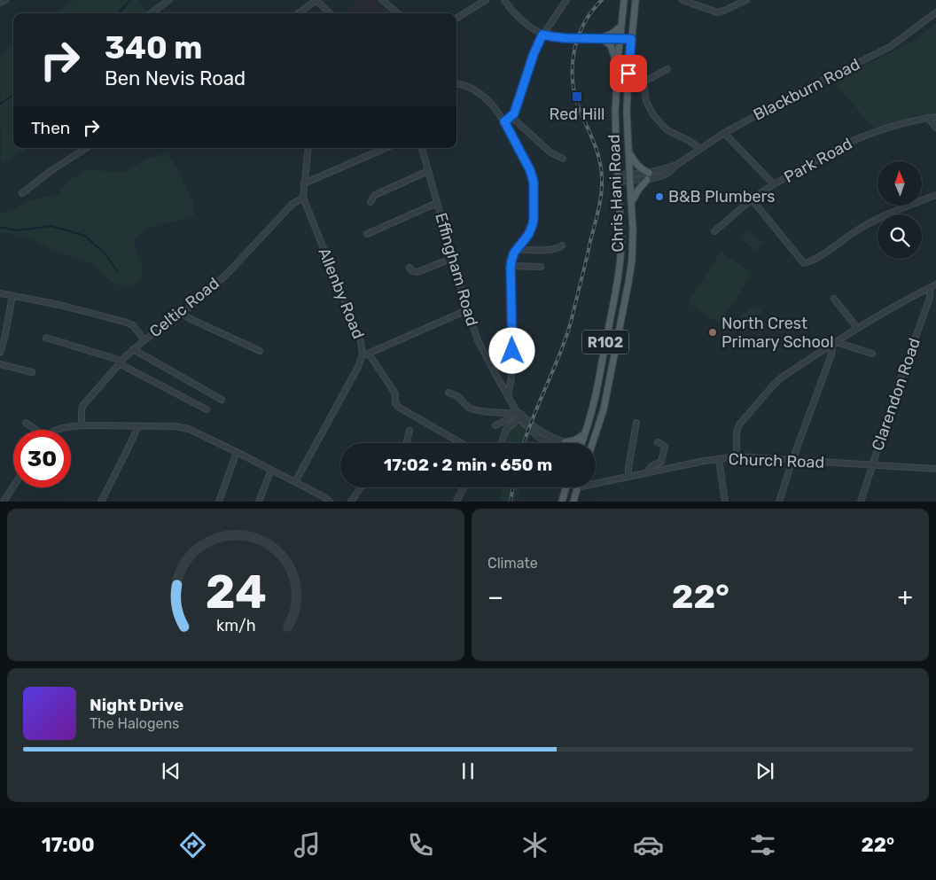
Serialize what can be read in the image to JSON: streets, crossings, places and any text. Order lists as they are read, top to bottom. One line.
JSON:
{"streets":{"main road":["Chris Hani Road","R102"],"street":["Blackburn Road","Park Road","Effingham Road","Allenby Road","Celtic Road","Clarendon Road","Church Road"]},"crossings":[["Blackburn Road","Chris Hani Road"],["Allenby Road","Celtic Road"],["Clarendon Road","Church Road"]],"places":{"transit":["Red Hill"],"other":["B&B Plumbers","North Crest Primary School"]},"north":"top","page":{"turn":["340 m","Ben Nevis Road"],"then":"Then","limit":"30","trip":"17:02 · 2 min · 650 m","tile":"Climate","heat":["−","22°","+"],"song":["Night Drive","The Halogens"],"tabs":["17:00","22°"],"gauge":["24","km/h"]}}
